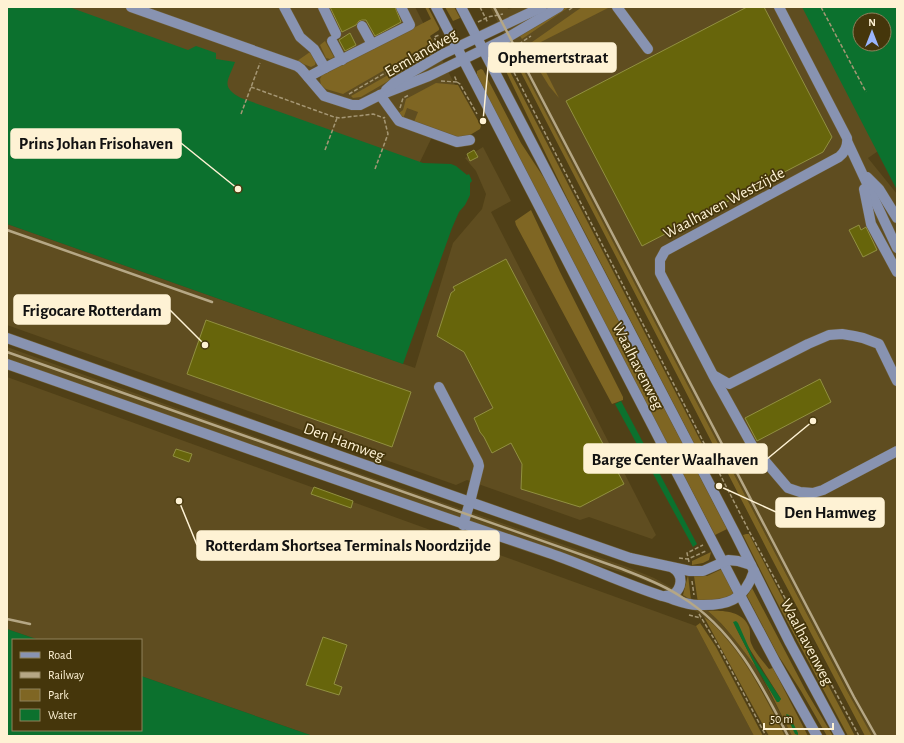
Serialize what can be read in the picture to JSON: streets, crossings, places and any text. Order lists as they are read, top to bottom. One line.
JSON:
{"streets":{"street":["Eemlandweg","Waalhaven Westzijde","Waalhavenweg","Den Hamweg"]},"crossings":[["Eemlandweg","Waalhavenweg"],["Waalhavenweg","Den Hamweg"]],"places":["Ophemertstraat","Prins Johan Frisohaven","Frigocare Rotterdam","Barge Center Waalhaven","Den Hamweg","Rotterdam Shortsea Terminals Noordzijde"],"legend":["Road","Railway","Park","Water"],"scale_bar":"50 m","north":"top"}
